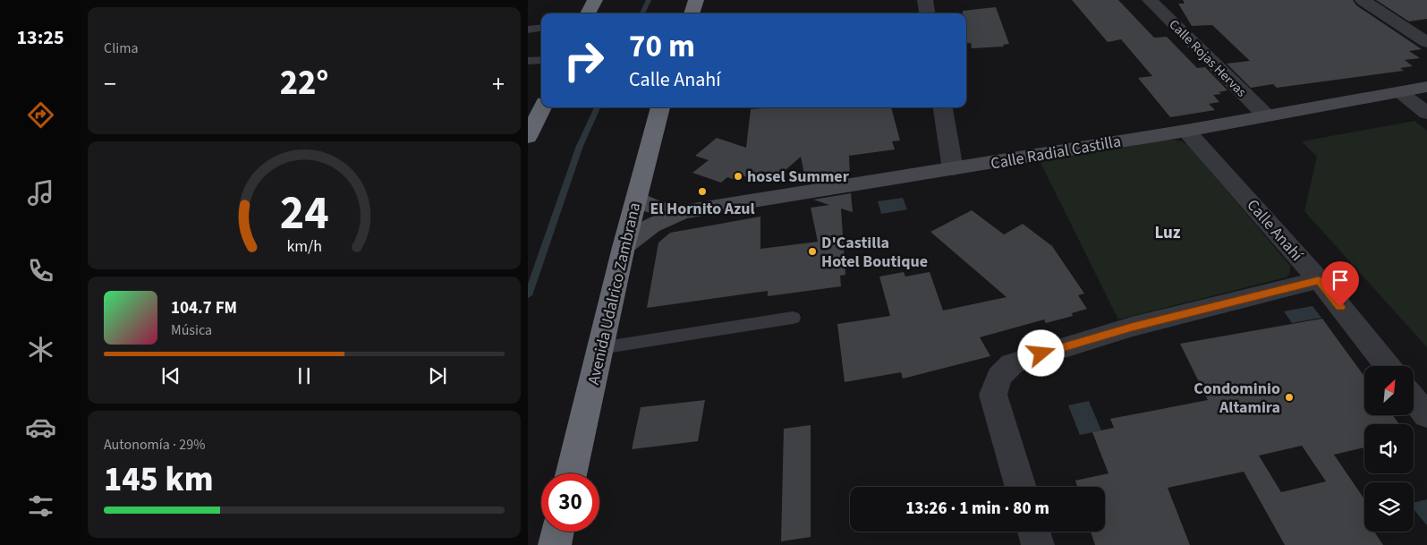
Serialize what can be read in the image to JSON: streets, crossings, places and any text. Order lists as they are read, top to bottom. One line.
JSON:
{"streets":{"highway":["Avenida Udalrico Zambrana"],"street":["Calle Rojas Hervas","Calle Radial Castilla","Calle Anahí"]},"crossings":[["Calle Rojas Hervas","Calle Radial Castilla"],["Calle Radial Castilla","Calle Anahí"],["Calle Radial Castilla","Avenida Udalrico Zambrana"]],"districts":["Luz"],"places":["hosel Summer","El Hornito Azul","D'Castilla Hotel Boutique","Condominio Altamira"],"north":"top right","page":{"tabs":"13:25","tile":["Clima",["Autonomía · 29%","145 km"]],"turn":["70 m","Calle Anahí"],"heat":["−","22°","+"],"song":["104.7 FM","Música"],"limit":"30","trip":"13:26 · 1 min · 80 m","gauge":["24","km/h"]}}
